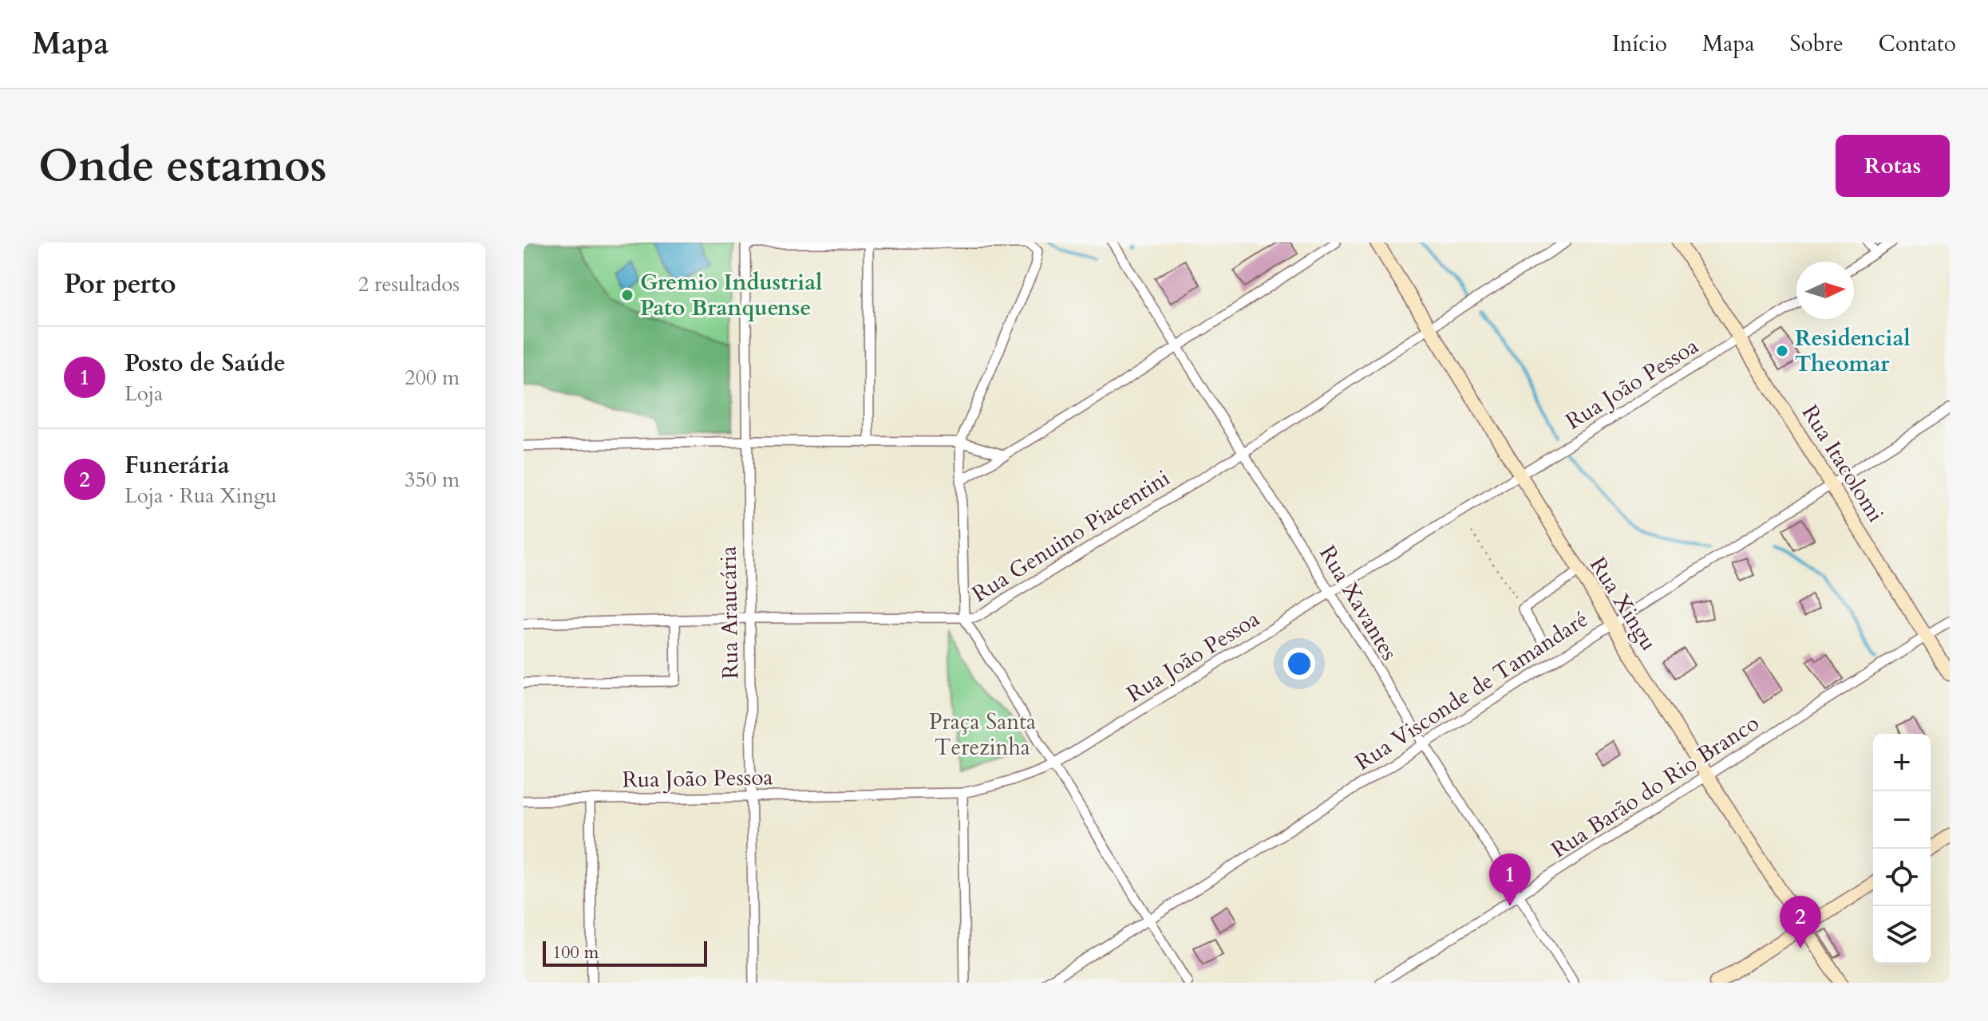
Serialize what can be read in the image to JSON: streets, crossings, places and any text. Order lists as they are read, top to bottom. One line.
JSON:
{"streets":{"street":["Rua João Pessoa","Rua Itacolomi","Rua Genuino Piacentini","Rua Xavantes","Rua Xingu","Rua Araucária","Rua Visconde de Tamandaré","Rua Barão do Rio Branco"]},"crossings":[["Rua João Pessoa","Rua Itacolomi"],["Rua João Pessoa","Rua Xavantes"],["Rua João Pessoa","Rua Xingu"],["Rua João Pessoa","Rua Araucária"],["Rua Itacolomi","Rua Visconde de Tamandaré"],["Rua Itacolomi","Rua Barão do Rio Branco"],["Rua Genuino Piacentini","Rua Xavantes"],["Rua Genuino Piacentini","Rua Xingu"],["Rua Genuino Piacentini","Rua Araucária"],["Rua Xavantes","Rua Visconde de Tamandaré"],["Rua Xavantes","Rua Barão do Rio Branco"],["Rua Xingu","Rua Visconde de Tamandaré"],["Rua Xingu","Rua Barão do Rio Branco"]],"parks":["Praça Santa Terezinha"],"places":["Gremio Industrial Pato Branquense","Residencial Theomar"],"scale_bar":"100 m","north":"right","page":{"header":"Mapa","nav":["Início","Mapa","Sobre","Contato"],"buttons":"Rotas","title":"Onde estamos","heading":["Por perto","2 resultados"],"list":[{"mark":"1","name":"Posto de Saúde","note":"Loja","value":"200 m"},{"mark":"2","name":"Funerária","note":"Loja · Rua Xingu","value":"350 m"}],"map_buttons":["+","−"],"pins":["1","2"],"scale":"100 m"}}
